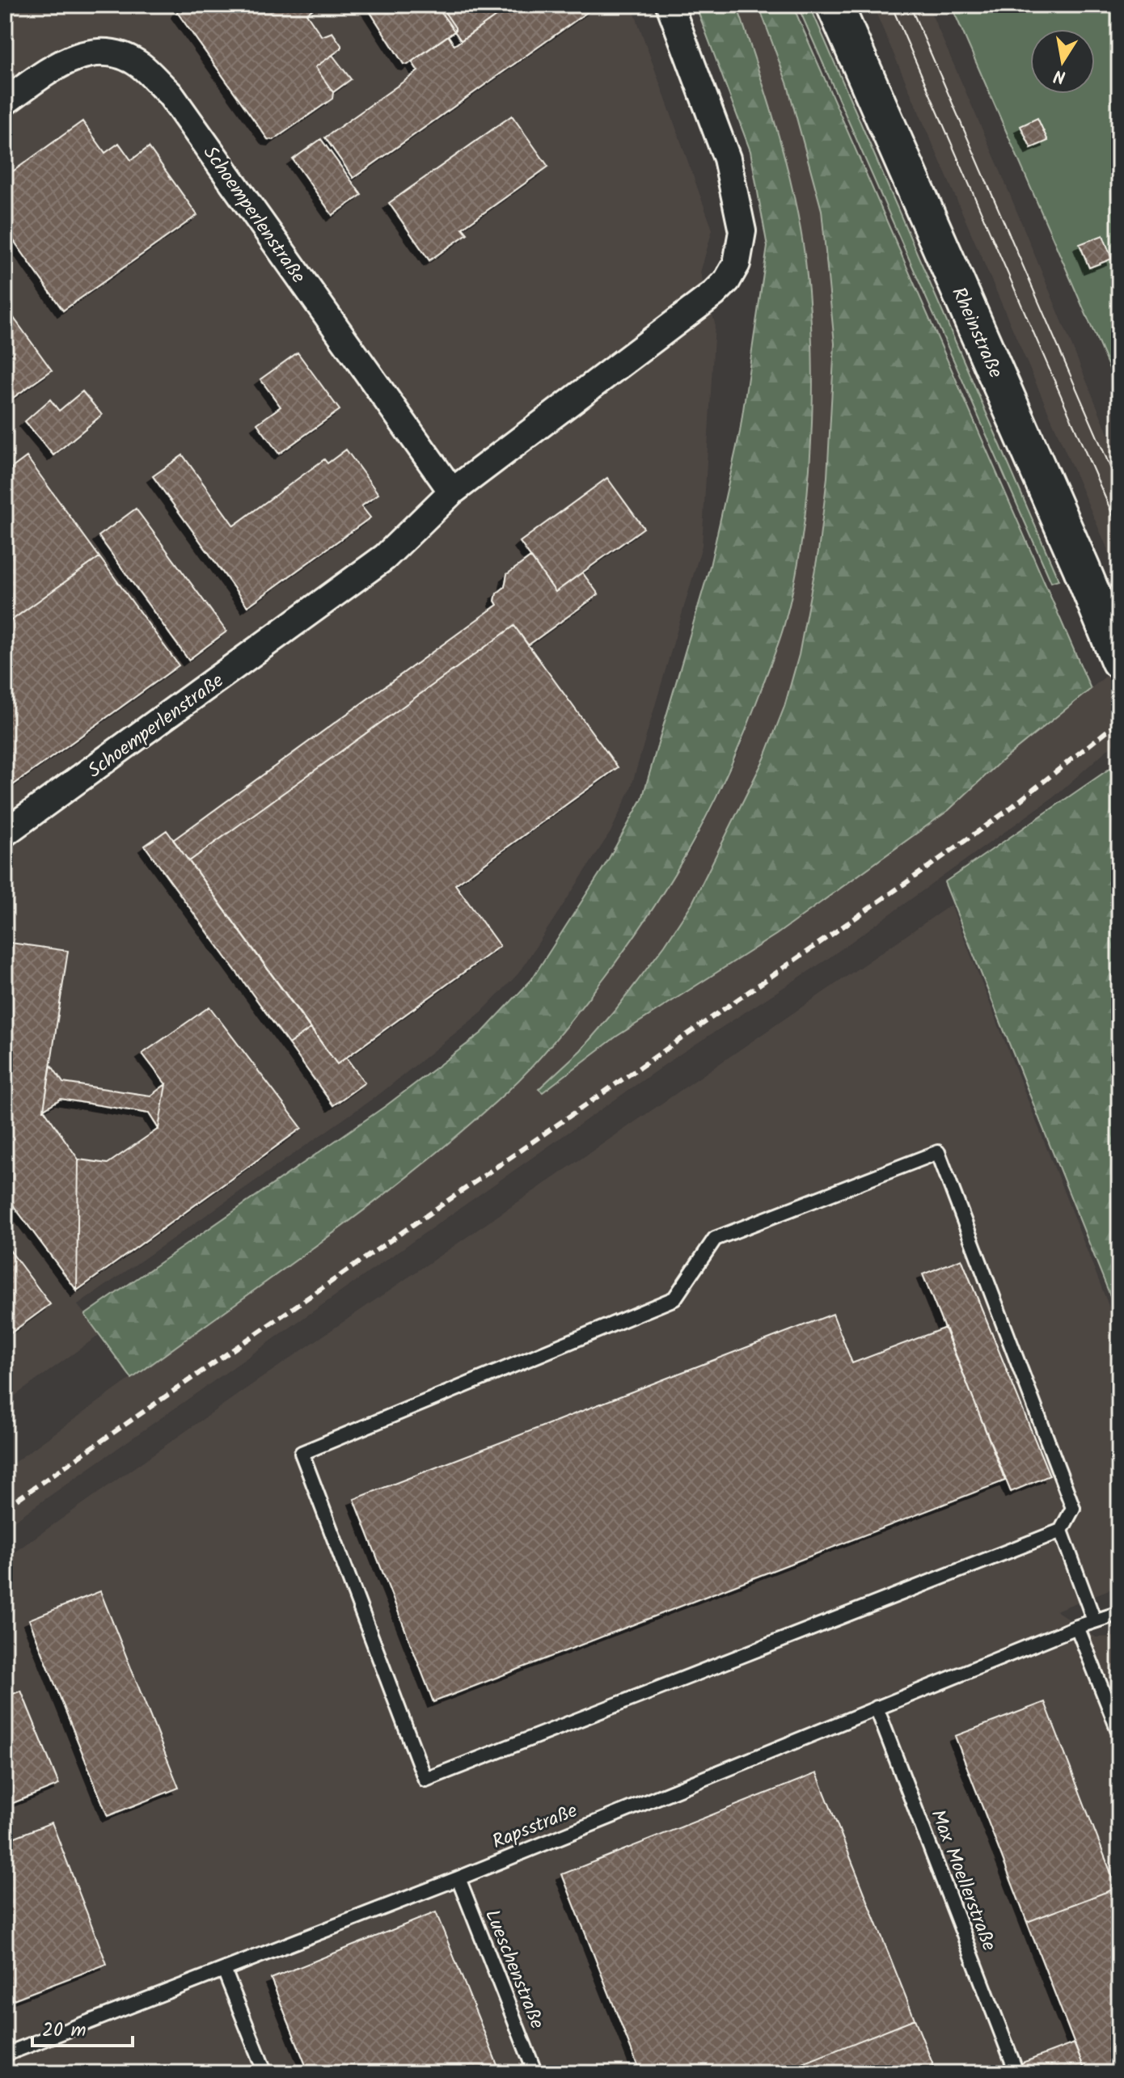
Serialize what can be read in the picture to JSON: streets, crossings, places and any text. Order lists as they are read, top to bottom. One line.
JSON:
{"streets":{"main road":["Rheinstraße"],"street":["Schoemperlenstraße"],"lane":["Rapsstraße","Max Moellerstraße","Lueschenstraße"]},"crossings":[["Rapsstraße","Max Moellerstraße"],["Rapsstraße","Lueschenstraße"]],"scale_bar":"20 m","north":"bottom"}
